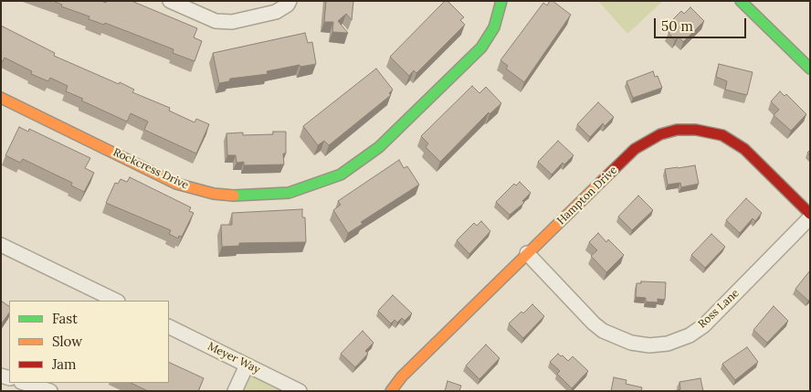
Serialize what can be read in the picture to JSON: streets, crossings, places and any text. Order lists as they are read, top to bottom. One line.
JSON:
{"streets":{"street":["Rockcress Drive","Hampton Drive","Ross Lane","Meyer Way"]},"crossings":[["Hampton Drive","Ross Lane"]],"legend":["Fast","Slow","Jam"],"scale_bar":"50 m"}
